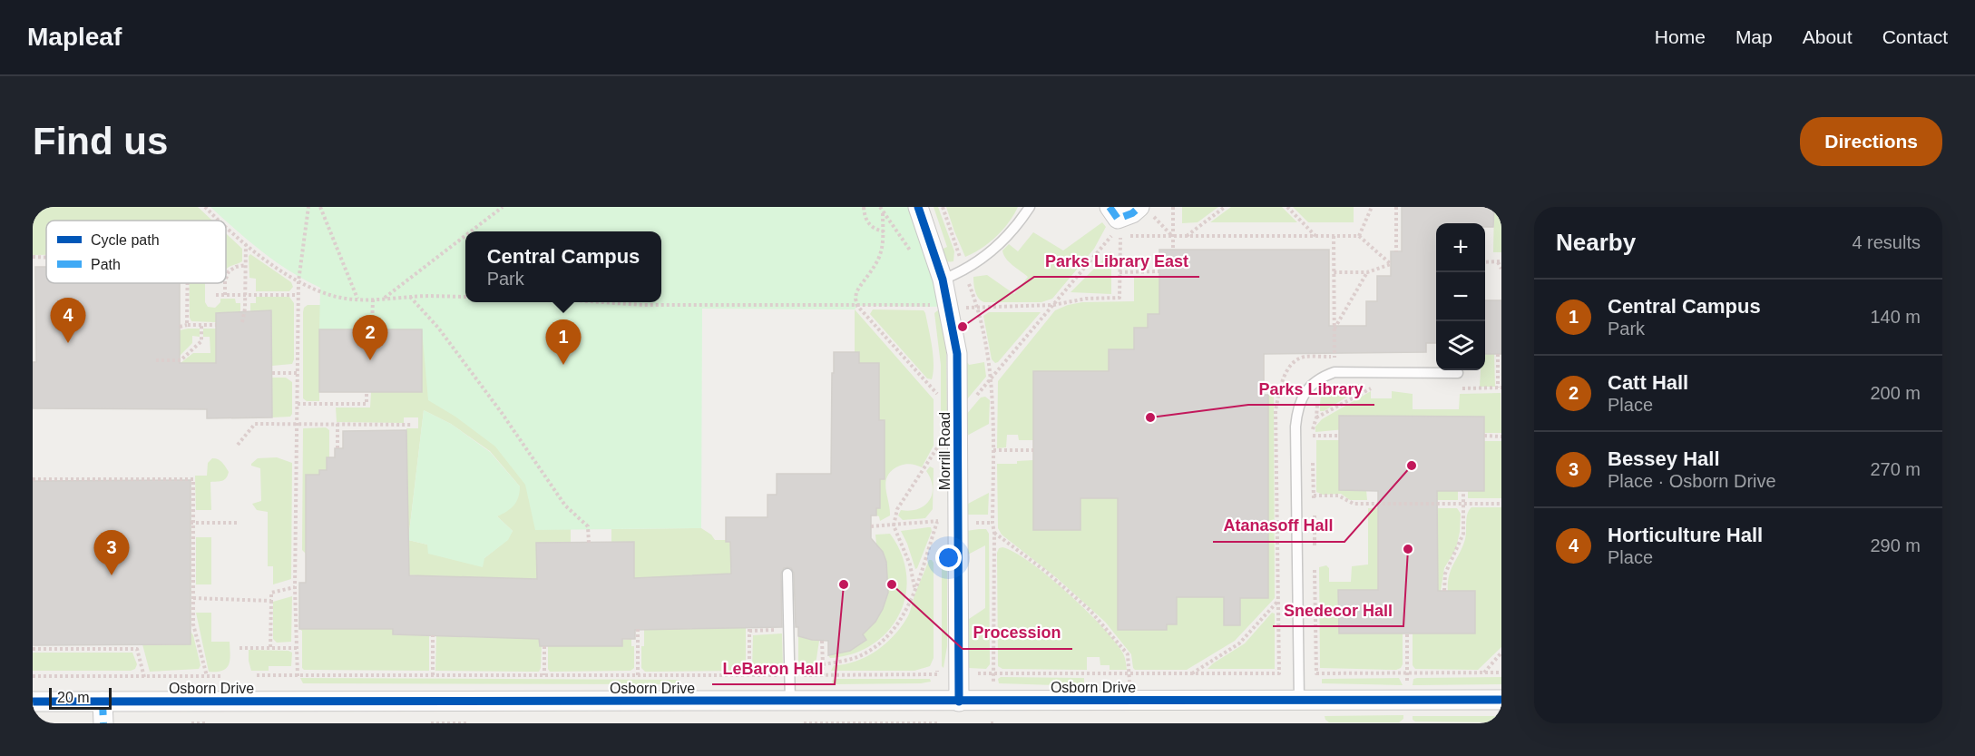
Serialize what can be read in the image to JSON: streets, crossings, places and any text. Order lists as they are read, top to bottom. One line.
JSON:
{"streets":{"street":["Morrill Road","Osborn Drive"]},"crossings":[["Morrill Road","Osborn Drive"]],"places":["Parks Library East","Parks Library","Atanasoff Hall","Snedecor Hall","LeBaron Hall","Procession"],"legend":["Cycle path","Path"],"scale_bar":"20 m","page":{"header":"Mapleaf","nav":["Home","Map","About","Contact"],"buttons":"Directions","title":"Find us","heading":["Nearby","4 results"],"map_buttons":["+","−"],"popup":["Central Campus","Park"],"list":[{"mark":"1","name":"Central Campus","note":"Park","value":"140 m"},{"mark":"2","name":"Catt Hall","note":"Place","value":"200 m"},{"mark":"3","name":"Bessey Hall","note":"Place · Osborn Drive","value":"270 m"},{"mark":"4","name":"Horticulture Hall","note":"Place","value":"290 m"}],"pins":["4","2","1","3"],"scale":"20 m"}}
